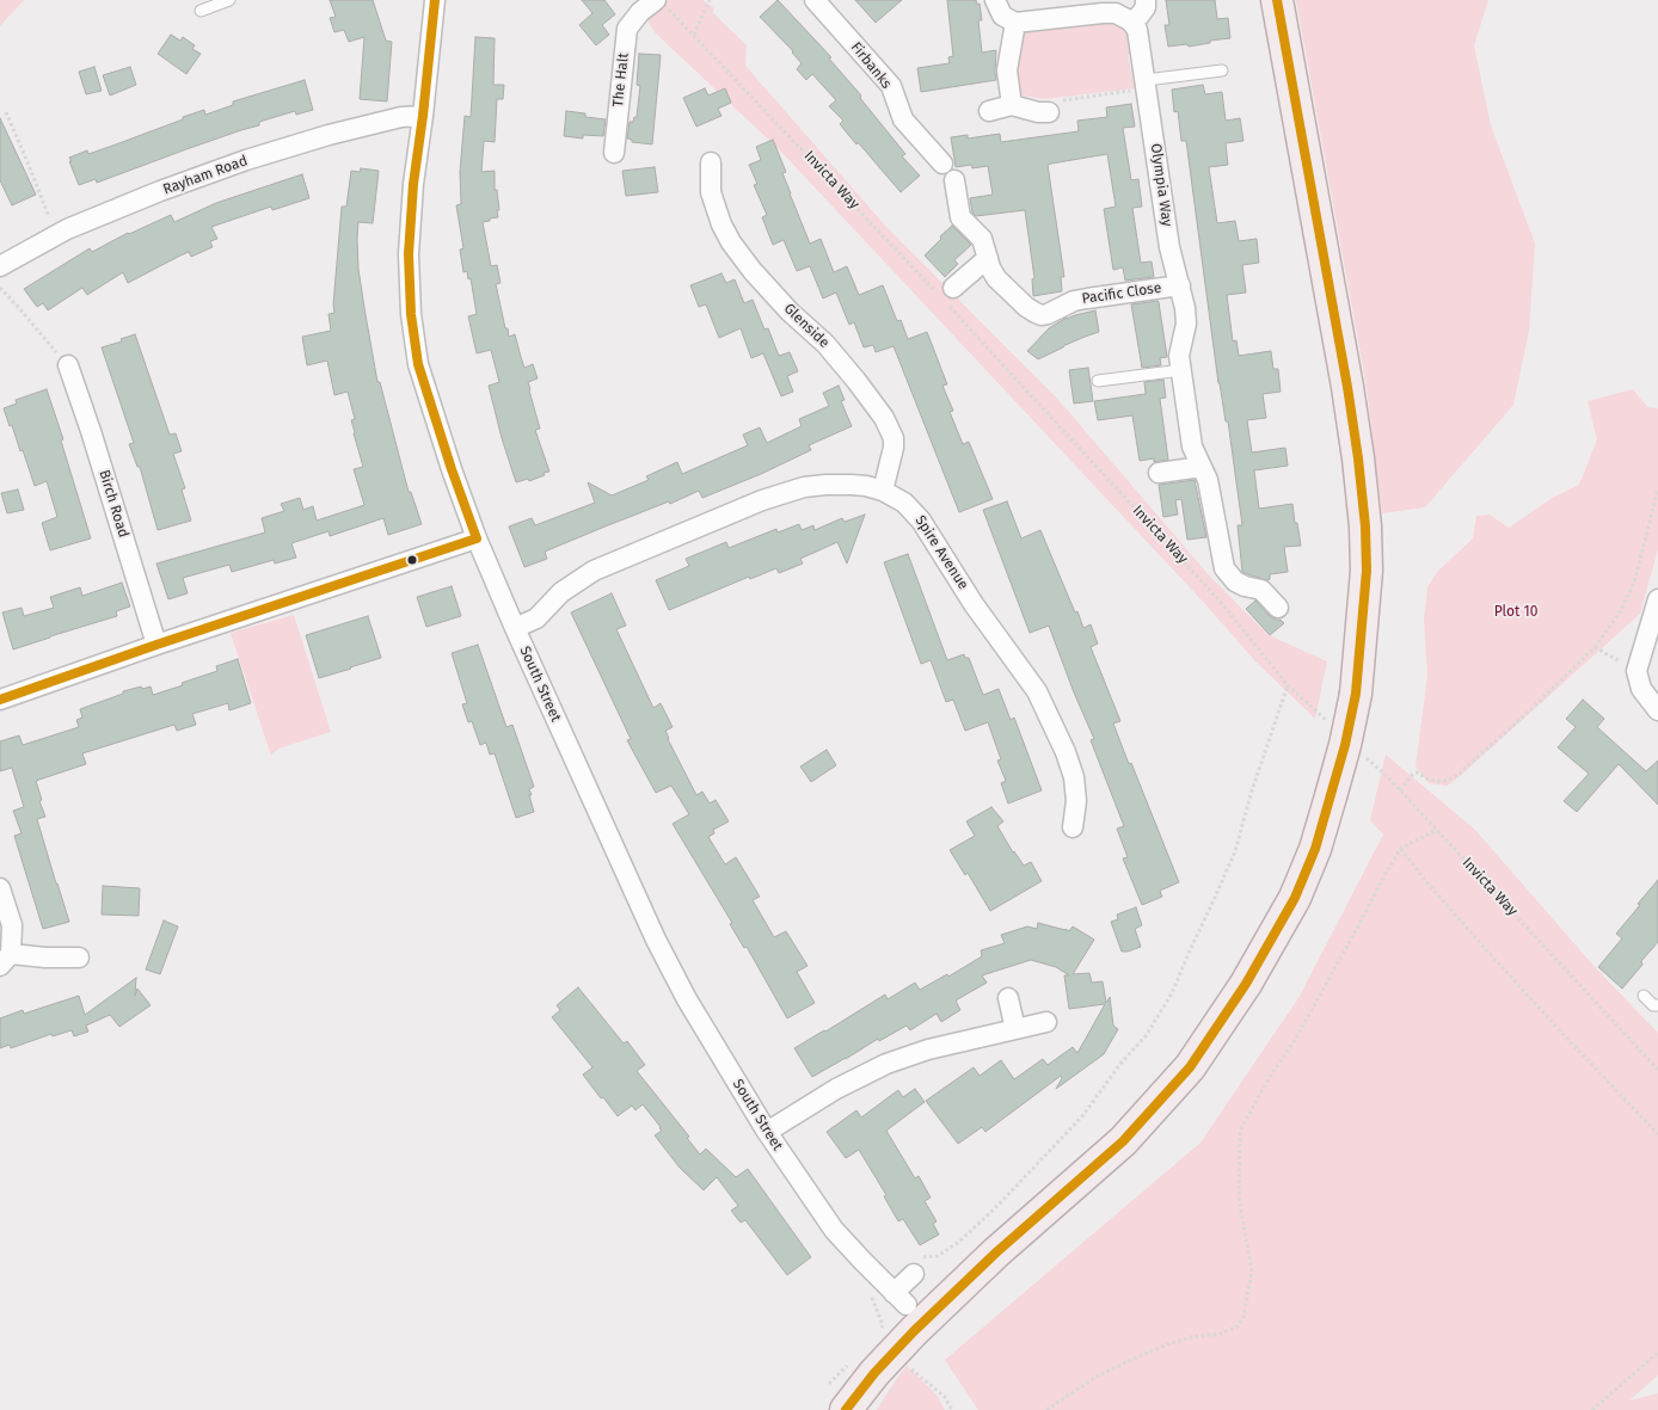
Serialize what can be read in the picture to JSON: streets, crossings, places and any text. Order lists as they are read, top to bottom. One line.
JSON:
{"streets":{"street":["Firbanks","The Halt","Rayham Road","Olympia Way","Pacific Close","Glenside","Birch Road","Spire Avenue","South Street"],"path":["Invicta Way"]},"crossings":[["The Halt","Invicta Way"],["Rayham Road","South Street"],["Olympia Way","Pacific Close"],["Glenside","Spire Avenue"],["Spire Avenue","South Street"]],"parks":["Plot 10"]}
